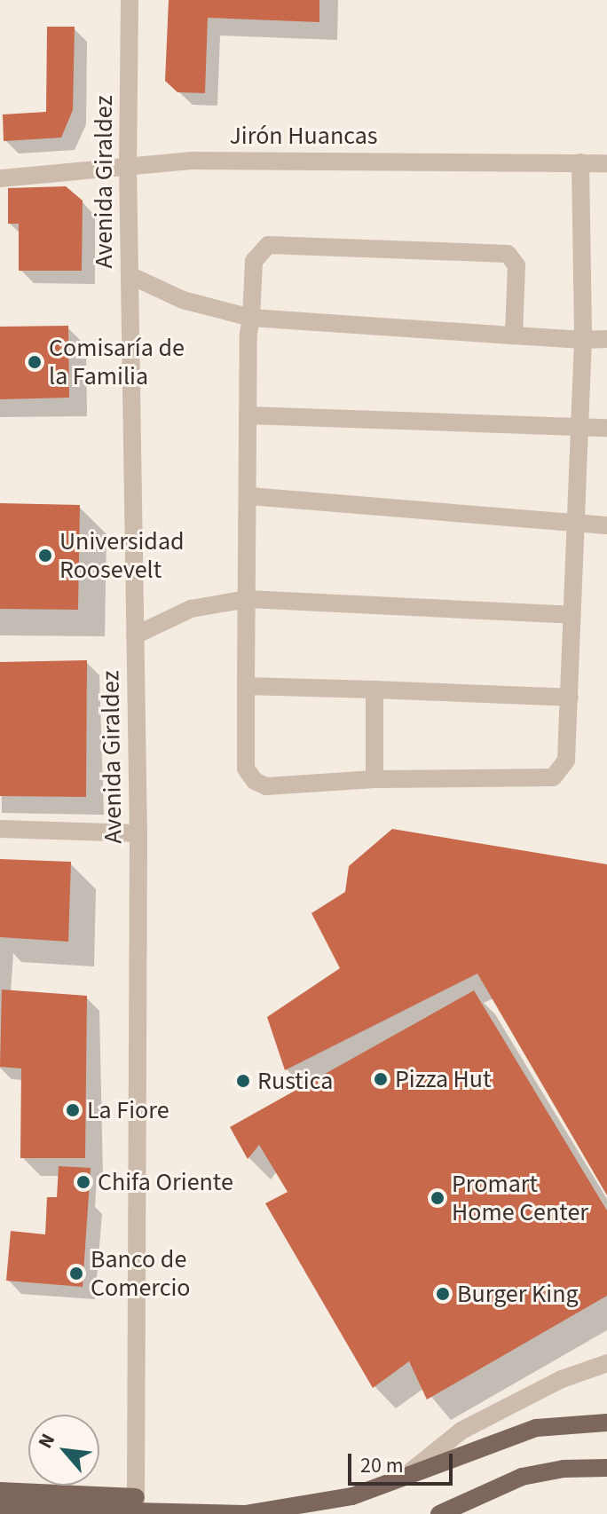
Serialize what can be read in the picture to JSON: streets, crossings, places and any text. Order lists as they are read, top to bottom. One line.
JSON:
{"streets":{"street":["Jirón Huancas","Avenida Giraldez"]},"crossings":[["Jirón Huancas","Avenida Giraldez"]],"places":["Comisaría de la Familia","Universidad Roosevelt","Pizza Hut","Rustica","La Fiore","Chifa Oriente","Promart Home Center","Banco de Comercio","Burger King"],"scale_bar":"20 m","north":"top left"}
